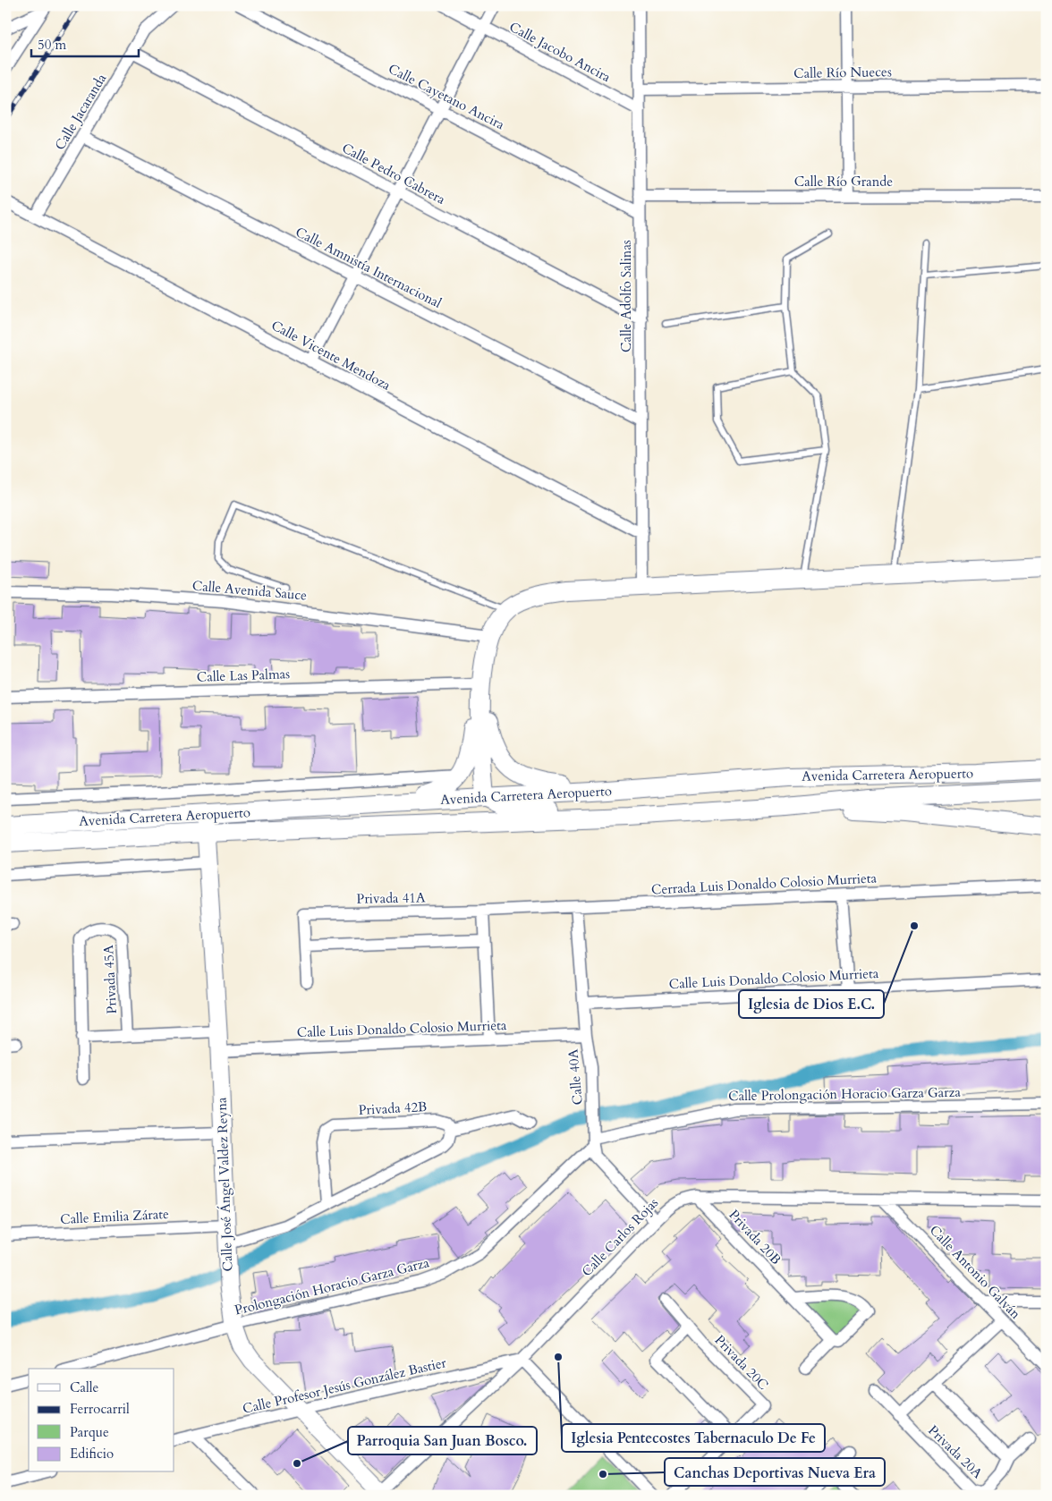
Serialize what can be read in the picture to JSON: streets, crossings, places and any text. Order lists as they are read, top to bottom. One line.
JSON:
{"streets":{"main road":["Avenida Carretera Aeropuerto"],"street":["Calle Jacobo Ancira","Calle Río Nueces","Calle Cayetano Ancira","Calle Jacaranda","Calle Pedro Cabrera","Calle Río Grande","Calle Amnistía Internacional","Calle Adolfo Salinas","Calle Vicente Mendoza","Calle Avenida Sauce","Calle Las Palmas","Cerrada Luis Donaldo Colosio Murrieta","Privada 41A","Calle Luis Donaldo Colosio Murrieta","Privada 45A","Calle 40A","Calle Prolongación Horacio Garza Garza","Privada 42B","Calle José Ángel Valdez Reyna","Calle Emilia Zárate","Calle Carlos Rojas","Privada 20B","Calle Antonio Galván","Prolongación Horacio Garza Garza","Privada 20C","Calle Profesor Jesús González Bastier","Privada 20A"]},"crossings":[["Calle Jacobo Ancira","Calle Adolfo Salinas"],["Calle Río Nueces","Calle Adolfo Salinas"],["Calle Cayetano Ancira","Calle Adolfo Salinas"],["Calle Jacaranda","Calle Pedro Cabrera"],["Calle Jacaranda","Calle Amnistía Internacional"],["Calle Jacaranda","Calle Vicente Mendoza"],["Calle Pedro Cabrera","Calle Adolfo Salinas"],["Calle Río Grande","Calle Adolfo Salinas"],["Calle Amnistía Internacional","Calle Adolfo Salinas"],["Calle Adolfo Salinas","Calle Vicente Mendoza"],["Avenida Carretera Aeropuerto","Calle José Ángel Valdez Reyna"],["Cerrada Luis Donaldo Colosio Murrieta","Privada 41A"],["Cerrada Luis Donaldo Colosio Murrieta","Calle 40A"],["Calle Luis Donaldo Colosio Murrieta","Calle 40A"],["Calle Luis Donaldo Colosio Murrieta","Calle José Ángel Valdez Reyna"],["Calle 40A","Calle Prolongación Horacio Garza Garza"],["Calle 40A","Calle Carlos Rojas"],["Calle 40A","Prolongación Horacio Garza Garza"],["Calle Prolongación Horacio Garza Garza","Prolongación Horacio Garza Garza"],["Calle José Ángel Valdez Reyna","Calle Emilia Zárate"],["Calle José Ángel Valdez Reyna","Calle Carlos Rojas"],["Calle José Ángel Valdez Reyna","Prolongación Horacio Garza Garza"],["Calle José Ángel Valdez Reyna","Calle Profesor Jesús González Bastier"],["Calle Carlos Rojas","Privada 20B"],["Calle Carlos Rojas","Calle Antonio Galván"],["Calle Carlos Rojas","Calle Profesor Jesús González Bastier"]],"places":["Iglesia de Dios E.C.","Iglesia Pentecostes Tabernaculo De Fe","Parroquia San Juan Bosco.","Canchas Deportivas Nueva Era"],"legend":["Calle","Ferrocarril","Parque","Edificio"],"scale_bar":"50 m"}
